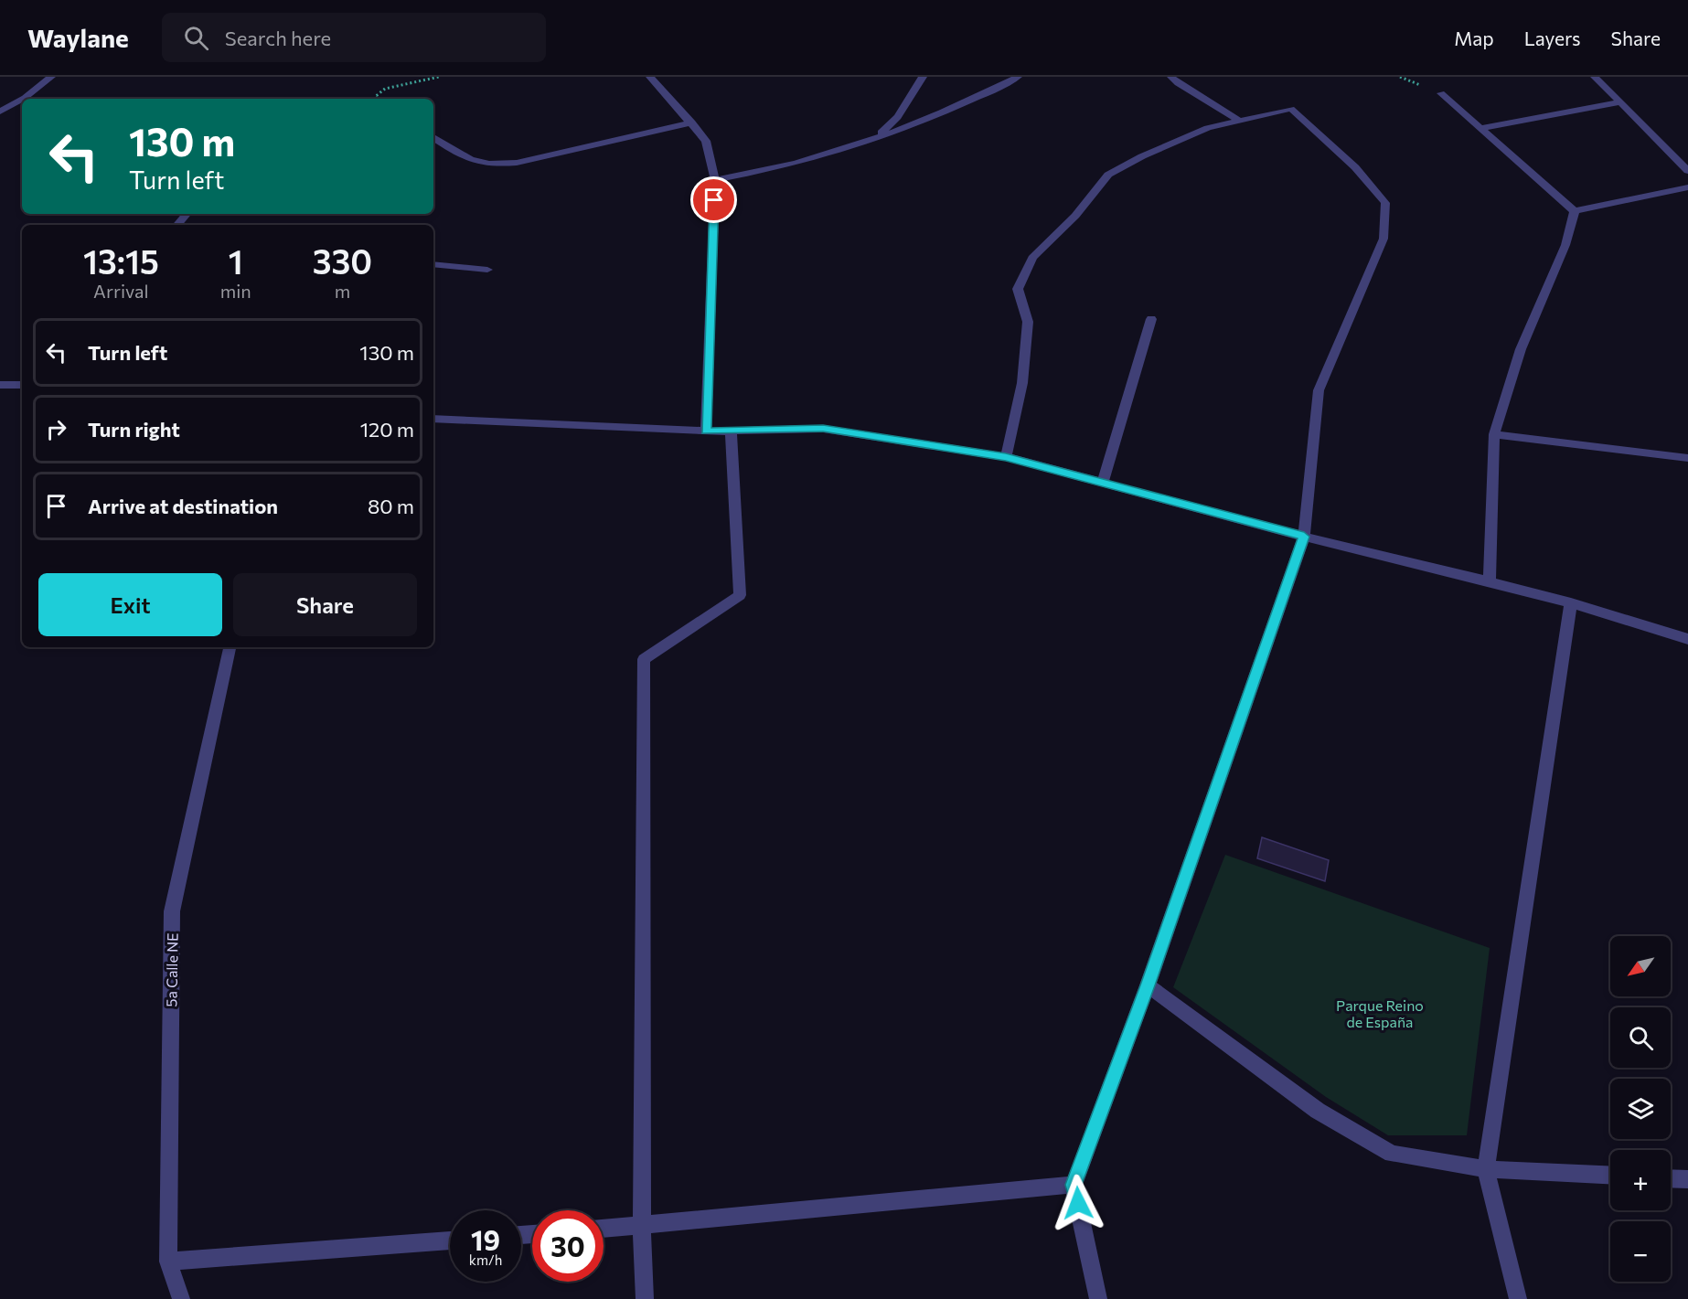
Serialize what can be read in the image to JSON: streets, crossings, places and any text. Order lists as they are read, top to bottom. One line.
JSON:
{"streets":{"street":["5a Calle NE"]},"parks":["Parque Reino de España"],"north":"bottom left","page":{"header":"Waylane","search":"Search here","nav":["Map","Layers","Share"],"turn":["130 m","Turn left"],"eta":["13:15","Arrival","1","min","330","m"],"list":[{"name":"Turn left","value":"130 m"},{"name":"Turn right","value":"120 m"},{"name":"Arrive at destination","value":"80 m"}],"buttons":["Exit","Share"],"map_buttons":["+","−"],"speed":"19 km/h","limit":"30"}}
